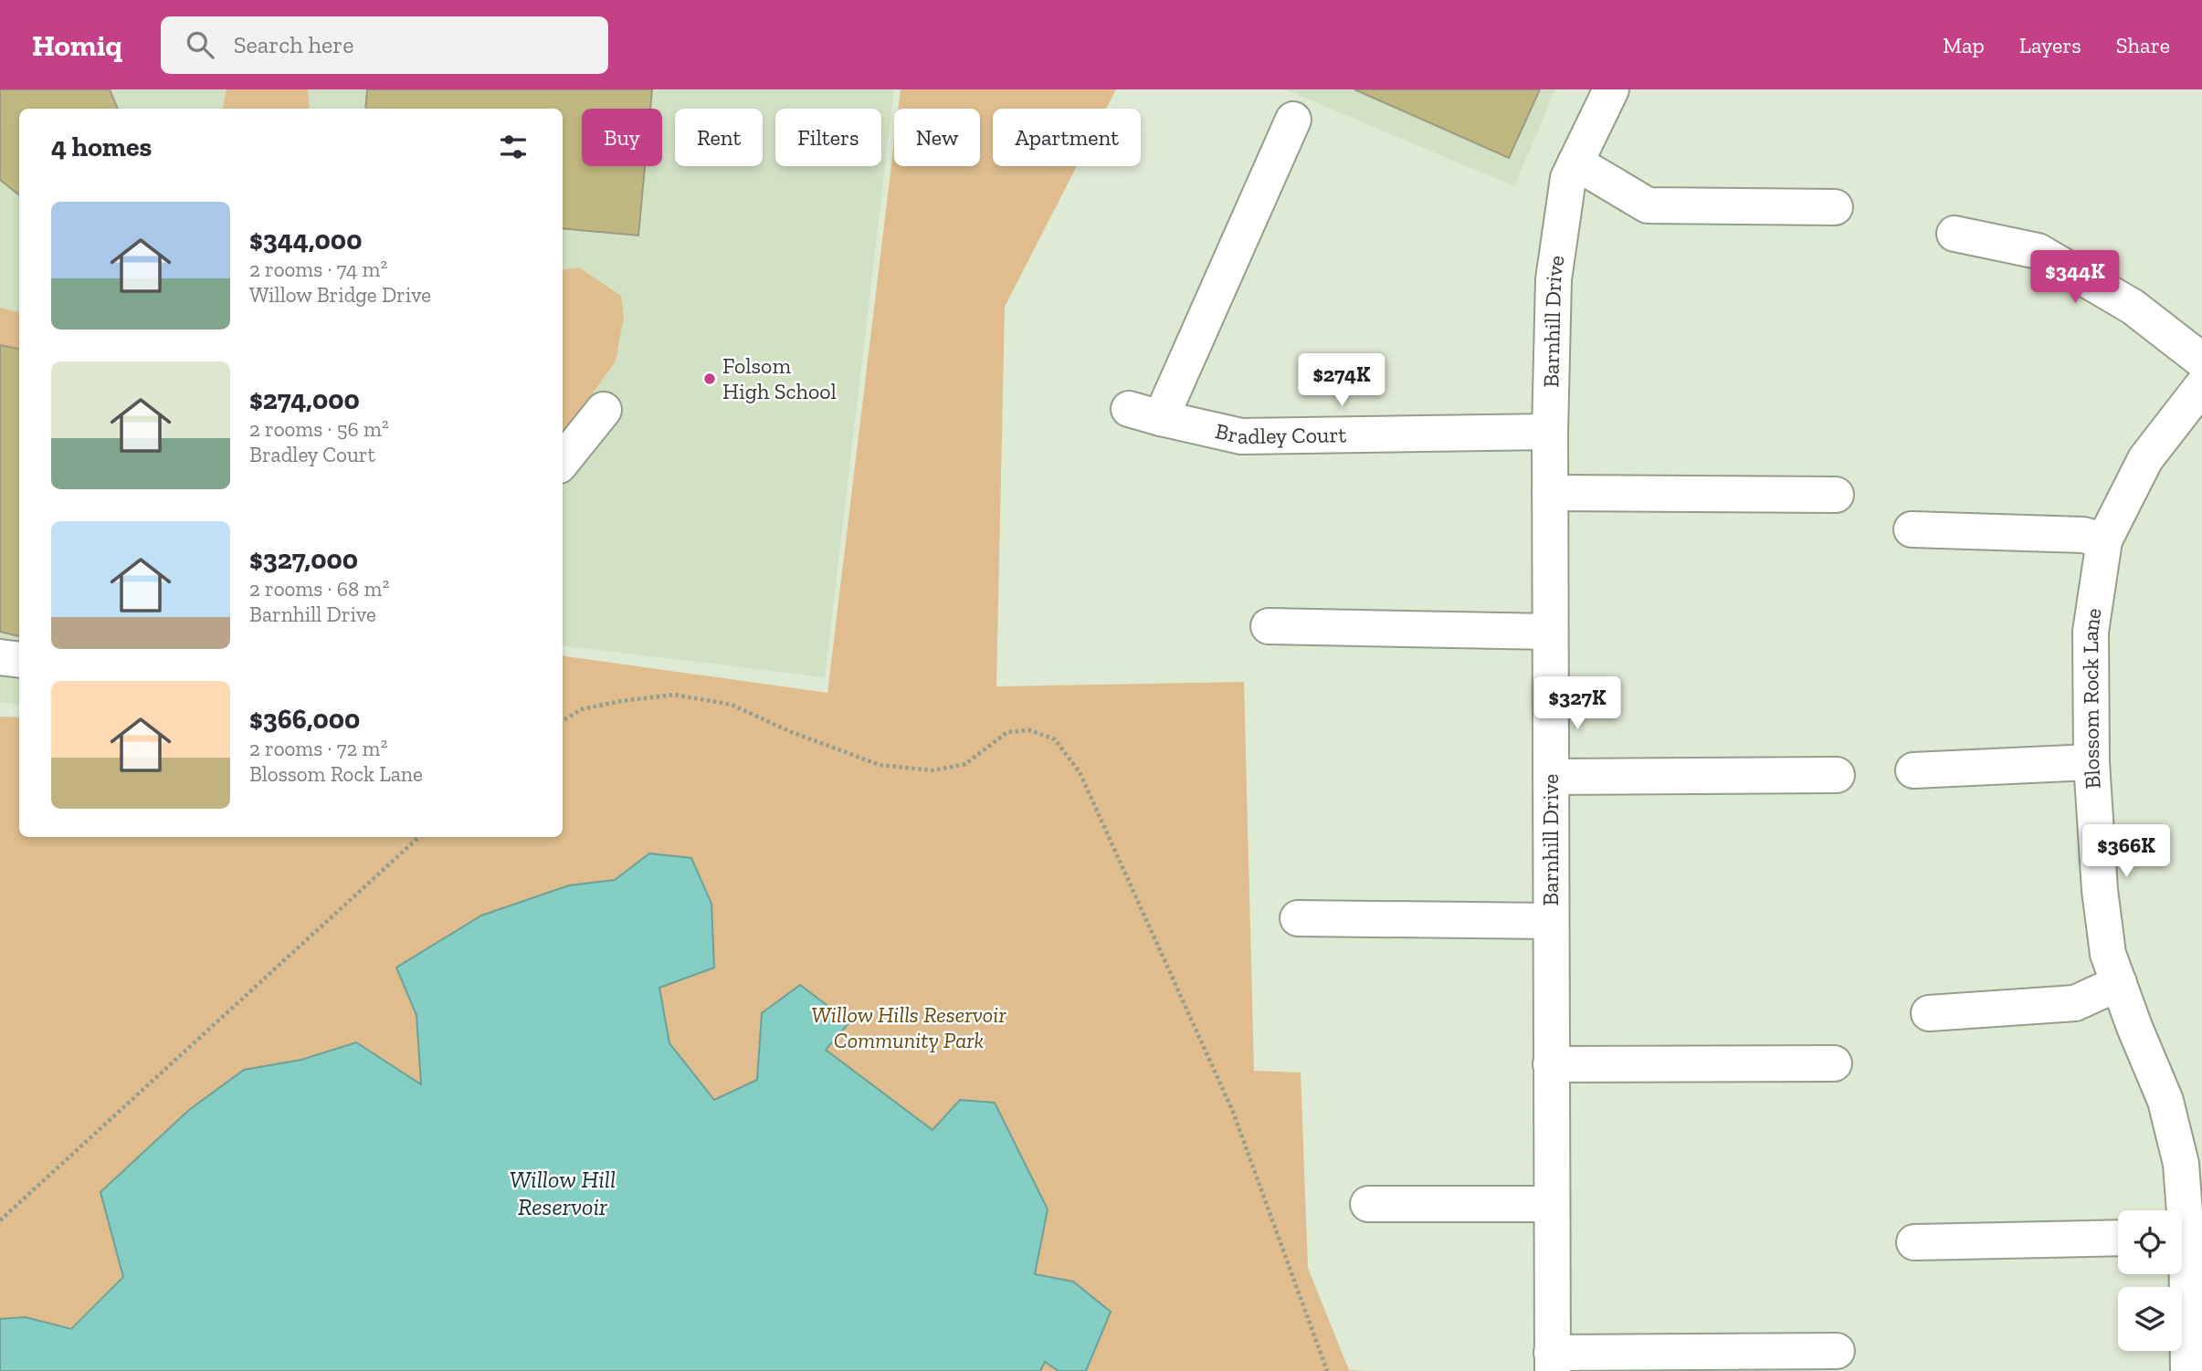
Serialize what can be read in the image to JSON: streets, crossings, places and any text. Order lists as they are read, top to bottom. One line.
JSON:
{"streets":{"street":["Barnhill Drive","Bradley Court","Blossom Rock Lane"]},"crossings":[["Barnhill Drive","Bradley Court"]],"water":["Willow Hill Reservoir"],"parks":["Willow Hills Reservoir Community Park"],"places":["Folsom High School"],"page":{"header":"Homiq","search":"Search here","nav":["Map","Layers","Share"],"chip":["Buy","Rent","Filters","New","Apartment"],"heading":"4 homes","list":[{"name":"$344,000","note":"2 rooms · 74 m² · Willow Bridge Drive"},{"name":"$274,000","note":"2 rooms · 56 m² · Bradley Court"},{"name":"$327,000","note":"2 rooms · 68 m² · Barnhill Drive"},{"name":"$366,000","note":"2 rooms · 72 m² · Blossom Rock Lane"}],"price":["$344K","$274K","$327K","$366K"]}}
